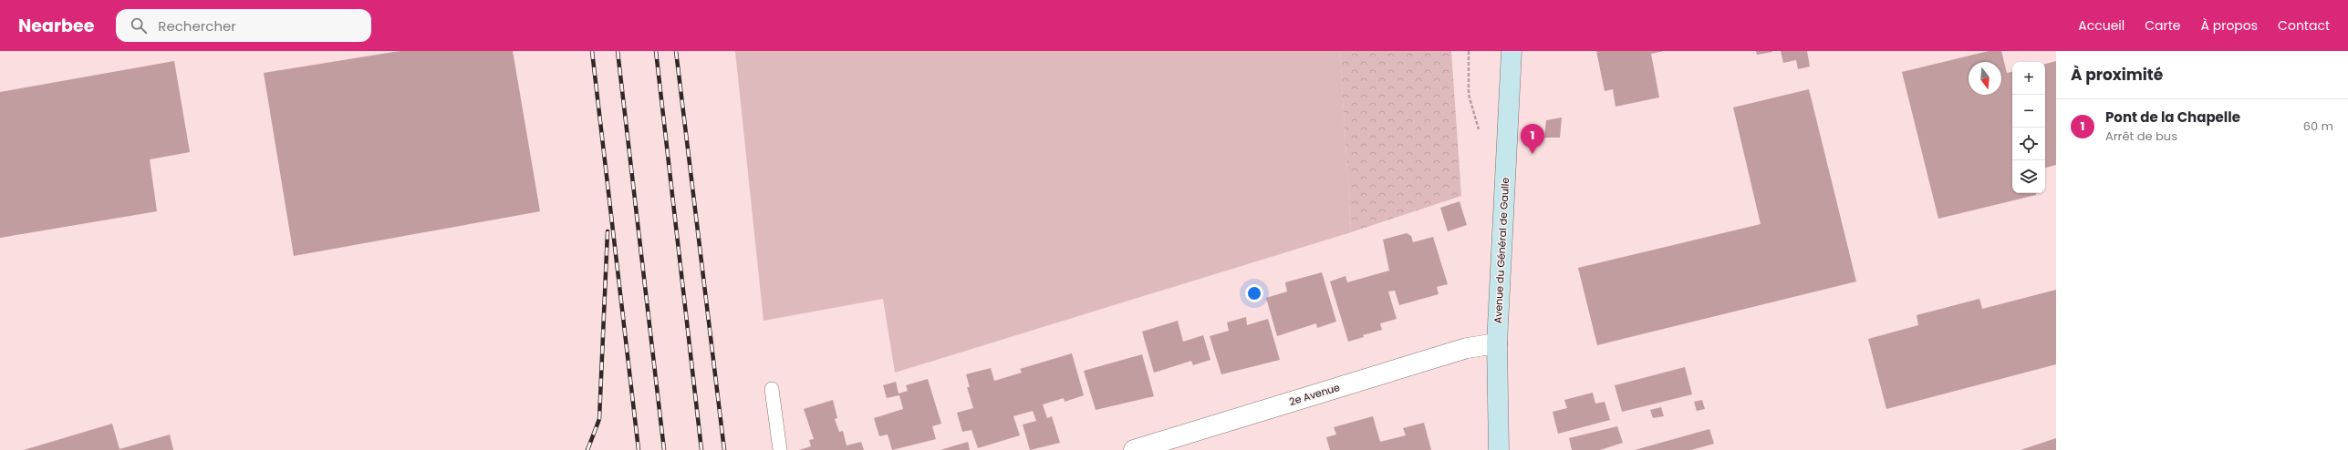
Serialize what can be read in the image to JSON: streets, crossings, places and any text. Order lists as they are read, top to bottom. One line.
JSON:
{"streets":{"main road":["Avenue du Général de Gaulle"],"street":["2e Avenue"]},"crossings":[["Avenue du Général de Gaulle","2e Avenue"]],"north":"bottom","page":{"header":"Nearbee","search":"Rechercher","nav":["Accueil","Carte","À propos","Contact"],"heading":"À proximité","map_buttons":["+","−"],"list":[{"mark":"1","name":"Pont de la Chapelle","note":"Arrêt de bus","value":"60 m"}],"pins":"1"}}
